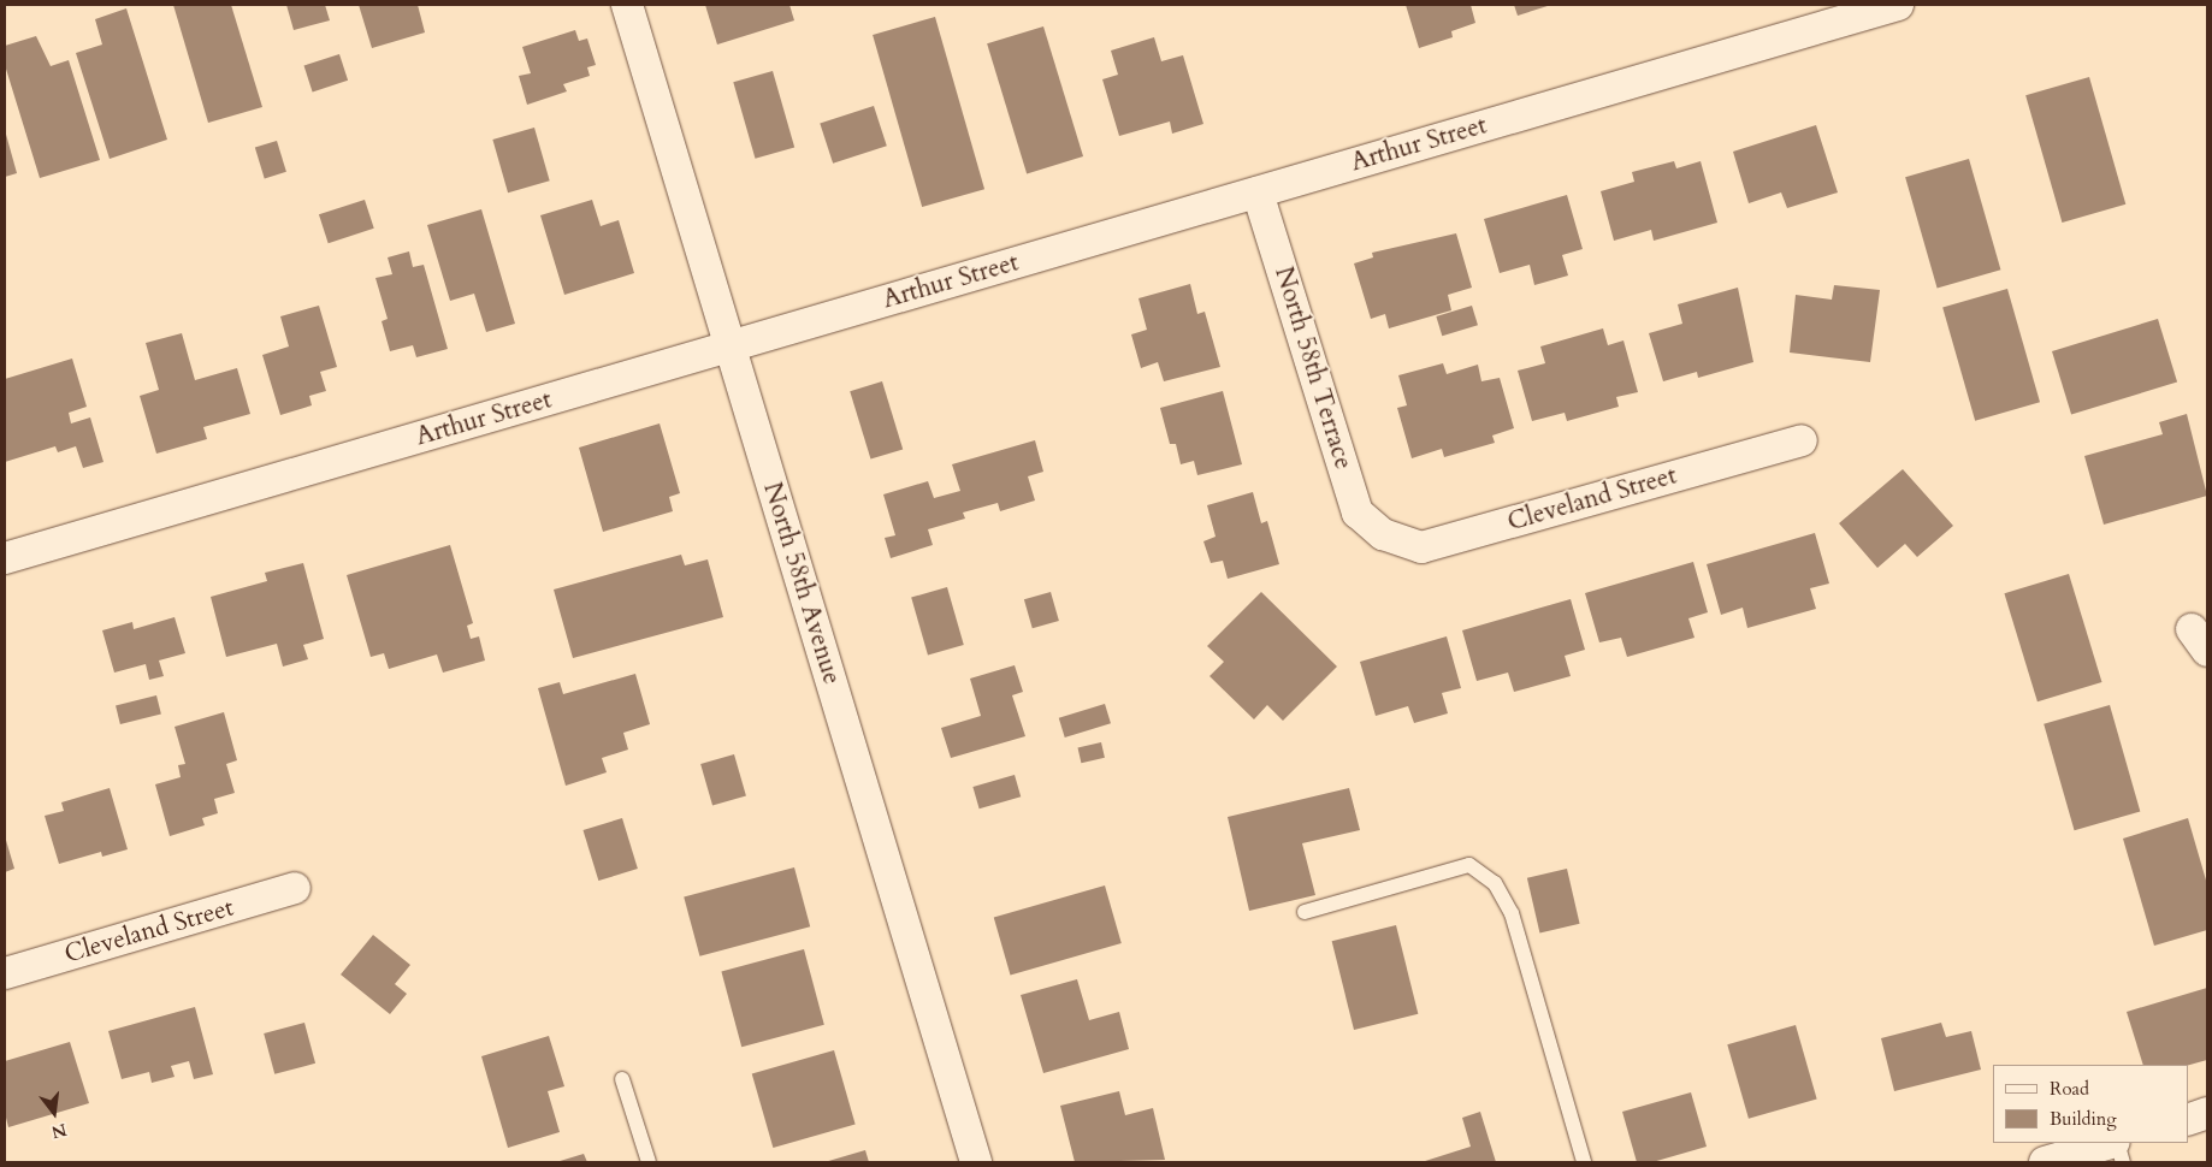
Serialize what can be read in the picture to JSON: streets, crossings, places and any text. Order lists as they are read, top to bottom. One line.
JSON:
{"streets":{"street":["Arthur Street","North 58th Terrace","Cleveland Street","North 58th Avenue"]},"crossings":[["Arthur Street","North 58th Terrace"],["Arthur Street","North 58th Avenue"],["North 58th Terrace","Cleveland Street"]],"legend":["Road","Building"],"north":"bottom"}
